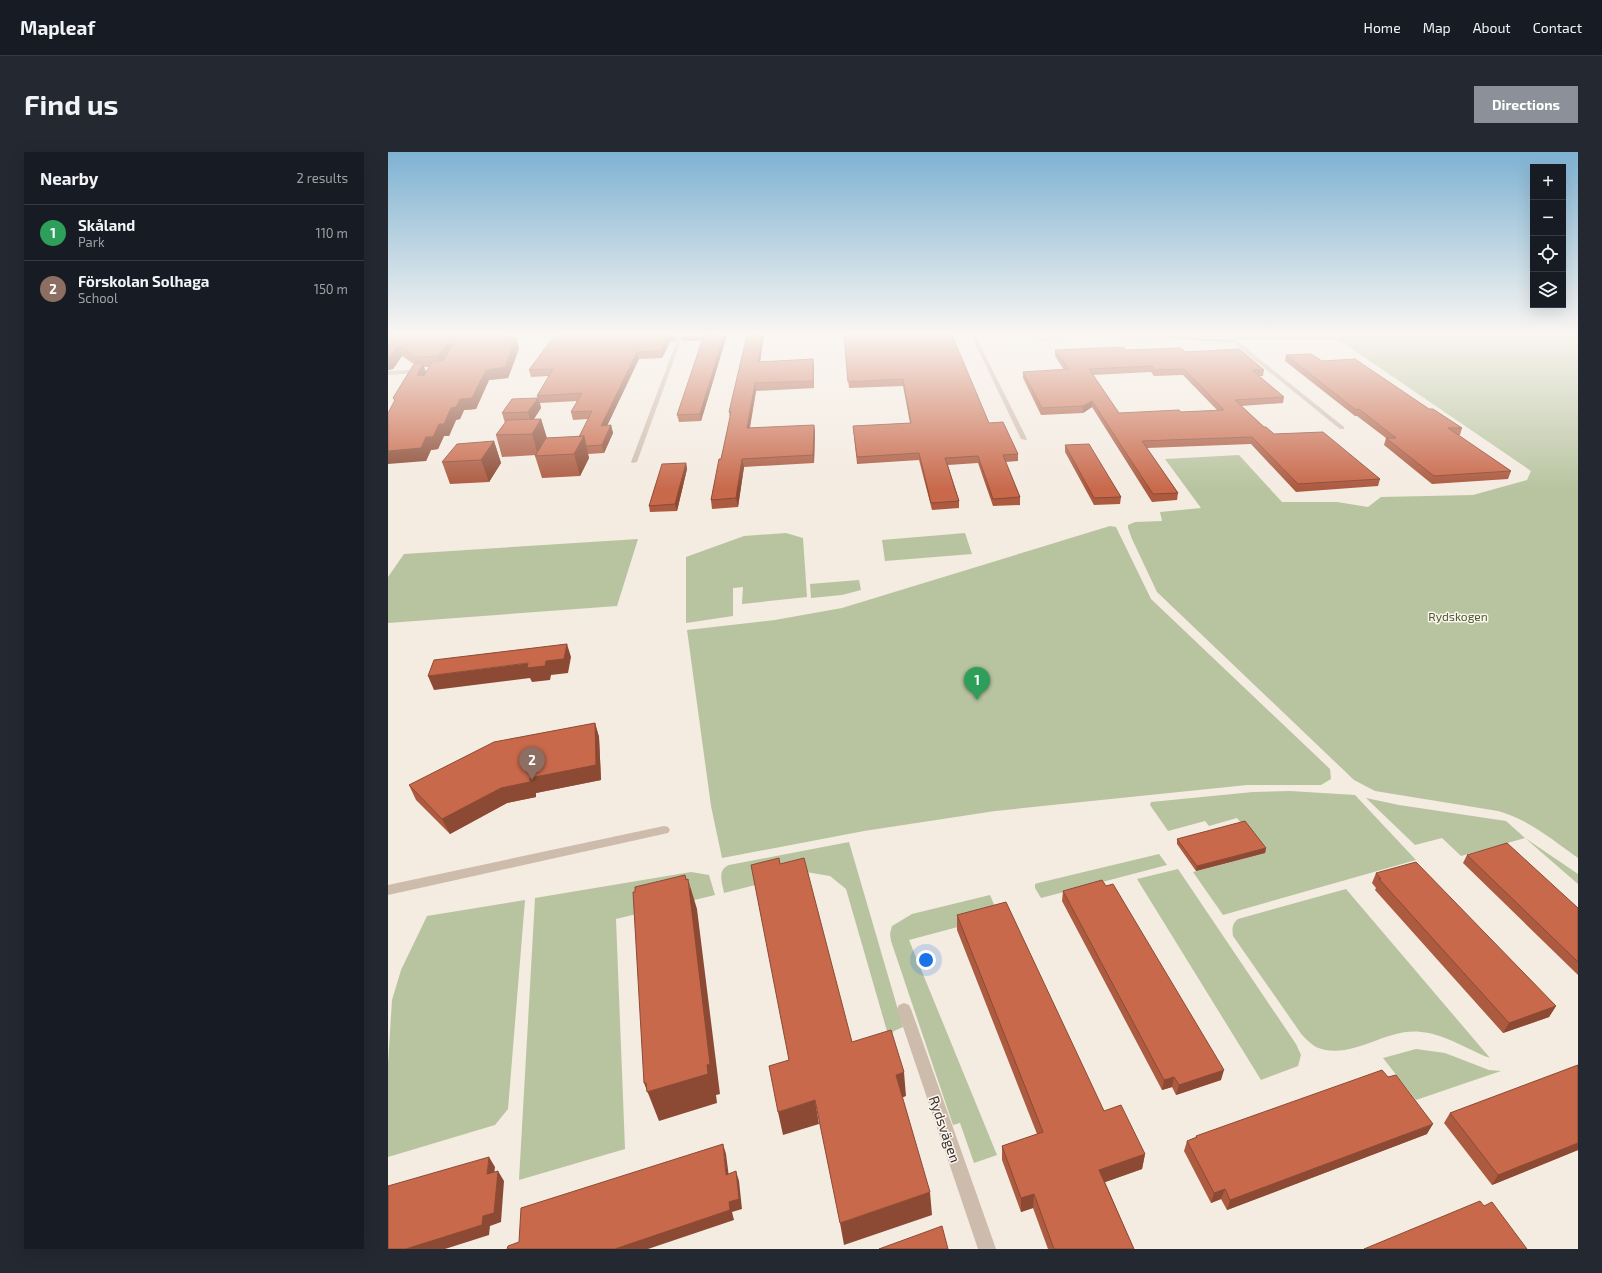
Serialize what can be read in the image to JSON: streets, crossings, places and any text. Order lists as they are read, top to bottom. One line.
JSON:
{"streets":{"street":["Rydsvägen"]},"parks":["Rydskogen"],"page":{"header":"Mapleaf","nav":["Home","Map","About","Contact"],"buttons":"Directions","title":"Find us","heading":["Nearby","2 results"],"map_buttons":["+","−"],"list":[{"mark":"1","name":"Skåland","note":"Park","value":"110 m"},{"mark":"2","name":"Förskolan Solhaga","note":"School","value":"150 m"}],"pins":["1","2"]}}
